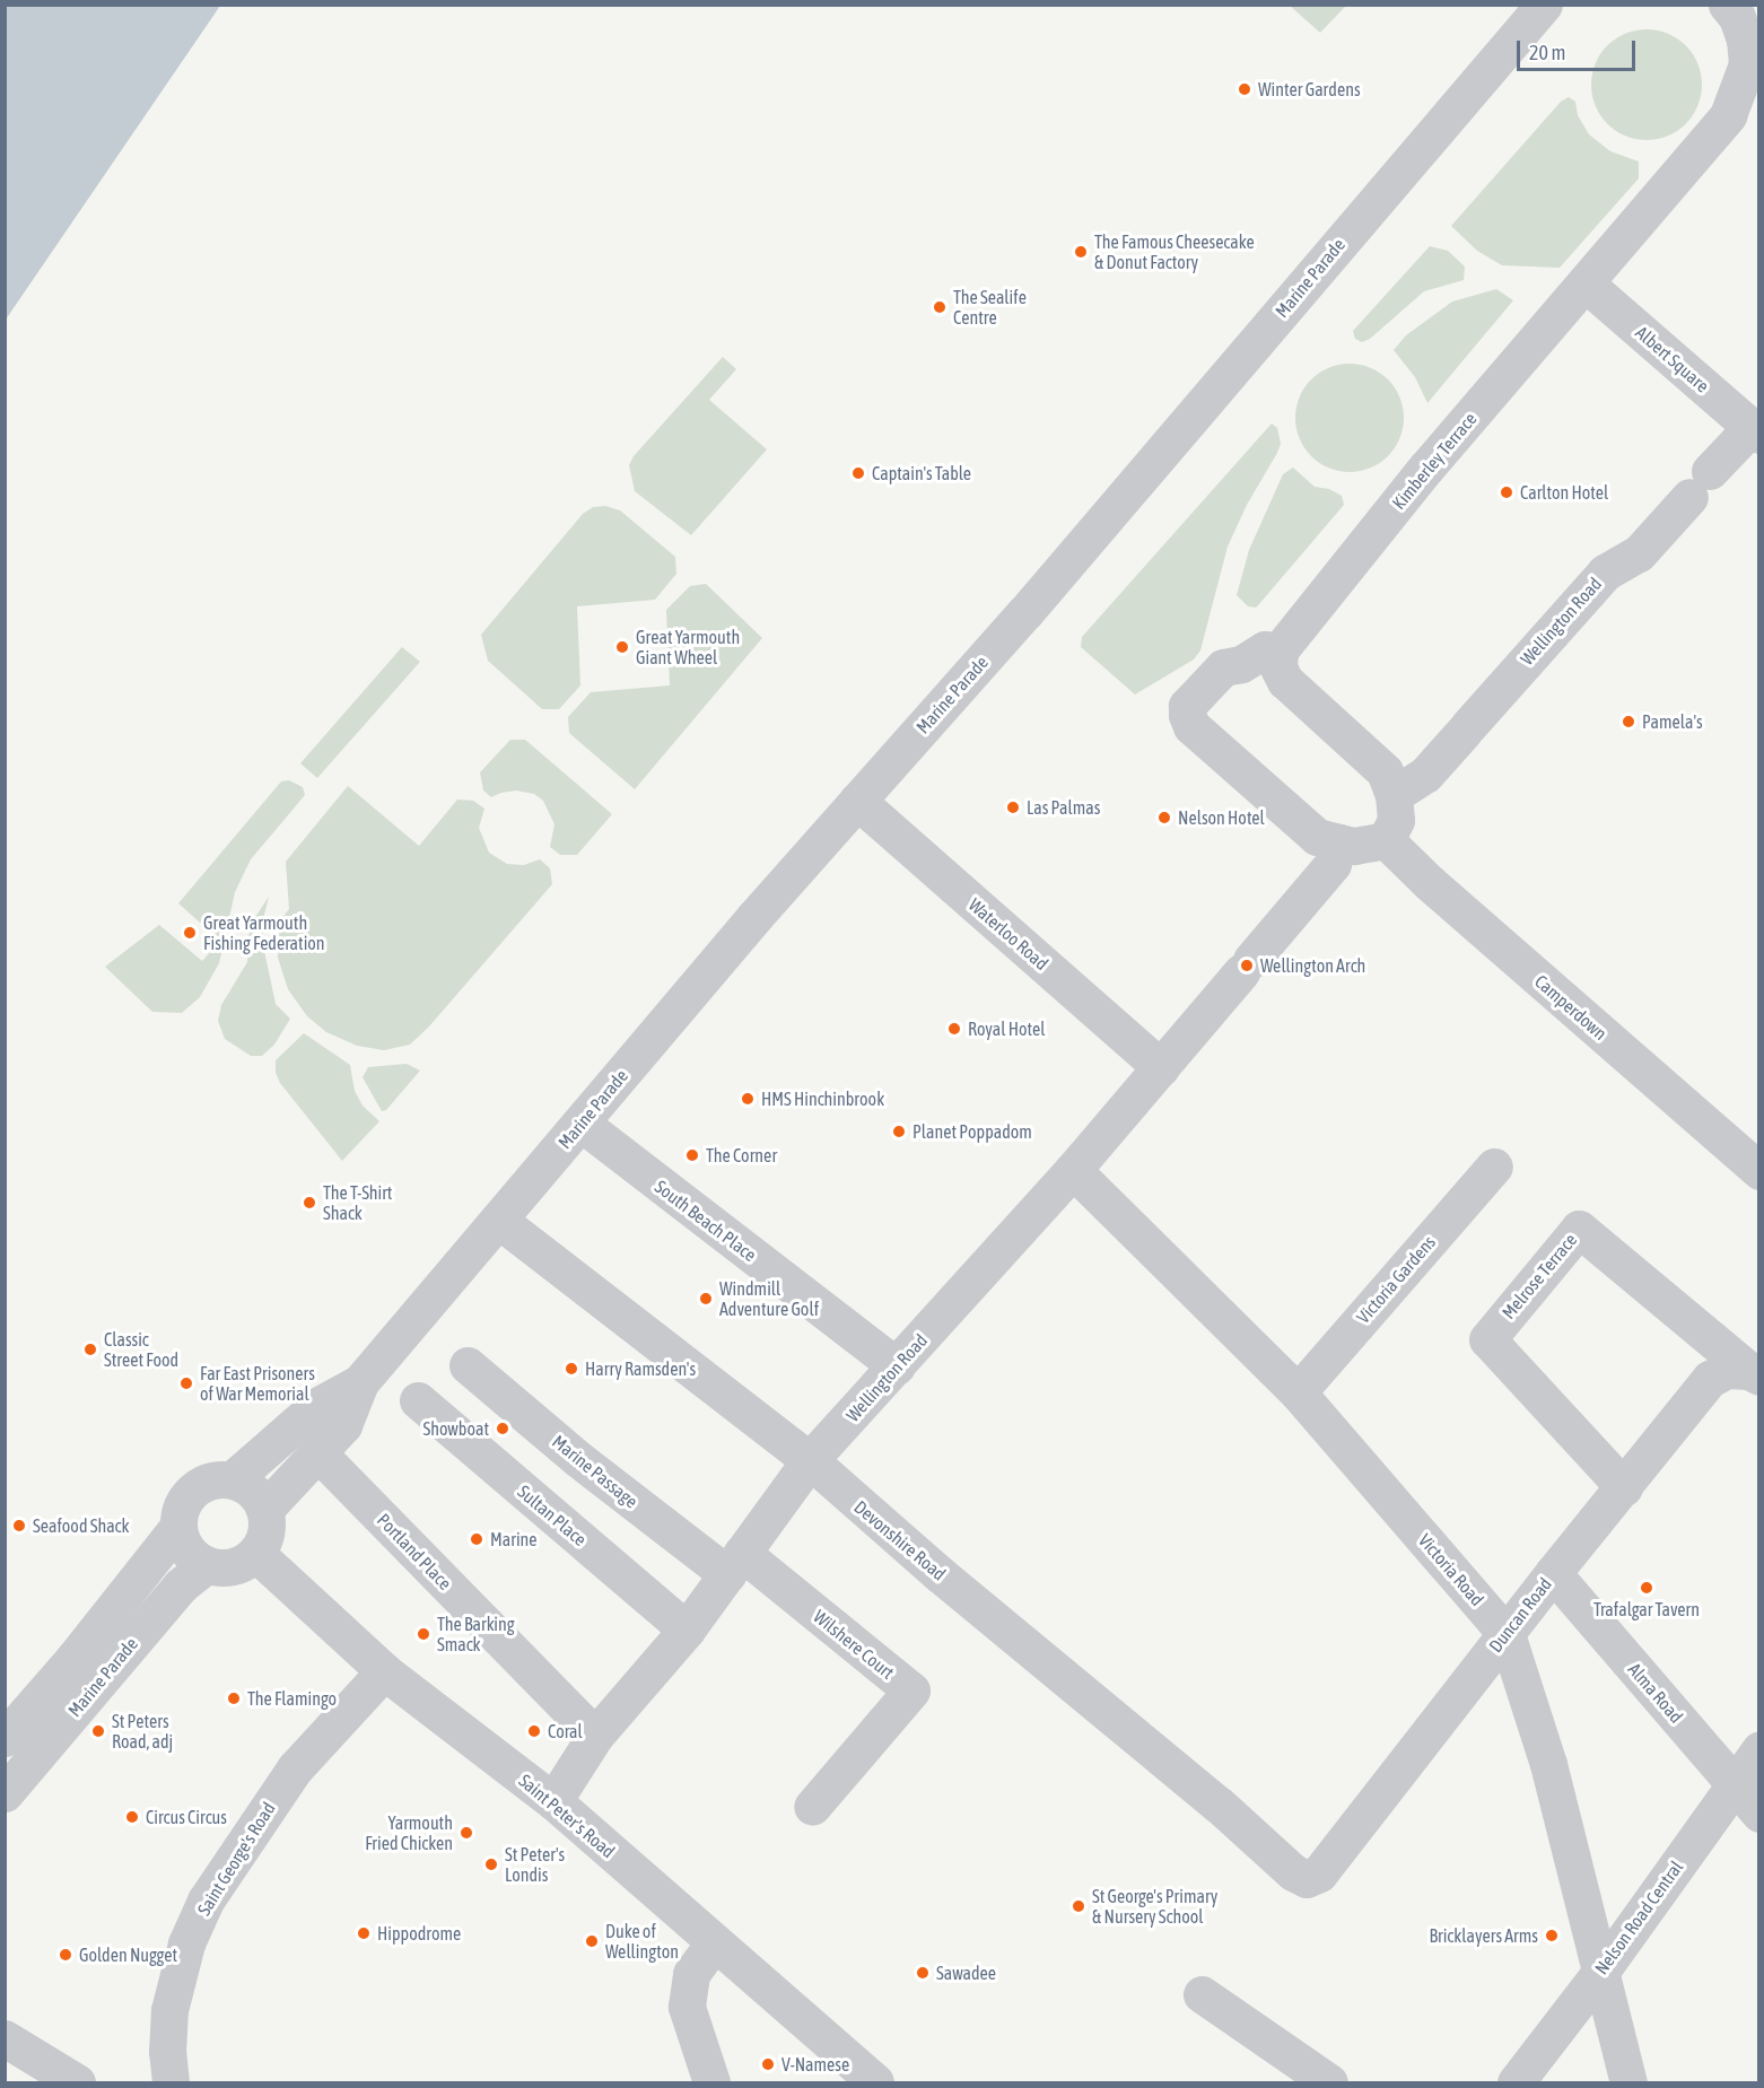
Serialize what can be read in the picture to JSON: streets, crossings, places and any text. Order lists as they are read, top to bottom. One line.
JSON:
{"streets":{"street":["Marine Parade","Albert Square","Kimberley Terrace","Wellington Road","Waterloo Road","Camperdown","South Beach Place","Melrose Terrace","Victoria Gardens","Marine Passage","Sultan Place","Devonshire Road","Portland Place","Victoria Road","Duncan Road","Wilshere Court","Alma Road","Saint Peter's Road","Saint George's Road","Nelson Road Central"]},"crossings":[["Marine Parade","Waterloo Road"],["Marine Parade","South Beach Place"],["Marine Parade","Devonshire Road"],["Marine Parade","Portland Place"],["Marine Parade","Saint Peter's Road"],["Albert Square","Kimberley Terrace"],["Albert Square","Wellington Road"],["Wellington Road","Waterloo Road"],["Wellington Road","South Beach Place"],["Wellington Road","Marine Passage"],["Wellington Road","Sultan Place"],["Wellington Road","Devonshire Road"],["Wellington Road","Portland Place"],["Wellington Road","Victoria Road"],["Wellington Road","Wilshere Court"],["Wellington Road","Saint Peter's Road"],["Melrose Terrace","Duncan Road"],["Victoria Gardens","Victoria Road"],["Marine Passage","Wilshere Court"],["Devonshire Road","Duncan Road"],["Victoria Road","Duncan Road"],["Victoria Road","Nelson Road Central"],["Duncan Road","Alma Road"],["Alma Road","Nelson Road Central"],["Saint Peter's Road","Saint George's Road"]],"places":["Winter Gardens","The Famous Cheesecake & Donut Factory","The Sealife Centre","Captain's Table","Carlton Hotel","Great Yarmouth Giant Wheel","Pamela's","Las Palmas","Nelson Hotel","Great Yarmouth Fishing Federation","Wellington Arch","Royal Hotel","HMS Hinchinbrook","Planet Poppadom","The Corner","The T-Shirt Shack","Windmill Adventure Golf","Classic Street Food","Harry Ramsden's","Far East Prisoners of War Memorial","Showboat","Seafood Shack","Marine","Trafalgar Tavern","The Barking Smack","The Flamingo","St Peters Road, adj","Coral","Circus Circus","Yarmouth Fried Chicken","St Peter's Londis","St George's Primary & Nursery School","Hippodrome","Bricklayers Arms","Duke of Wellington","Golden Nugget","Sawadee","V-Namese"],"scale_bar":"20 m"}
